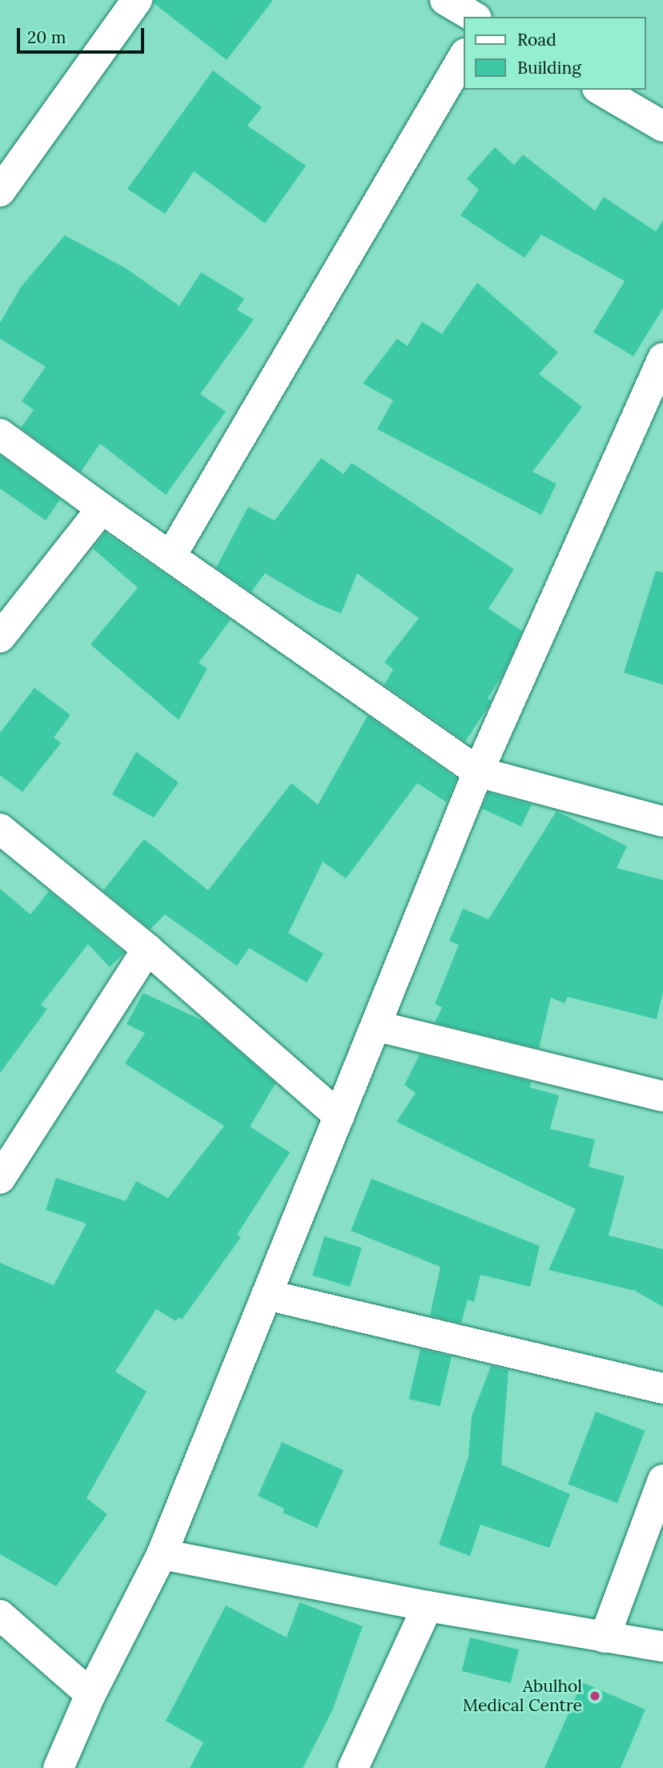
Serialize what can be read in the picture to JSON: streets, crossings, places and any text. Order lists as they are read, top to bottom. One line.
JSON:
{"places":["Abulhol Medical Centre"],"legend":["Road","Building"],"scale_bar":"20 m"}
